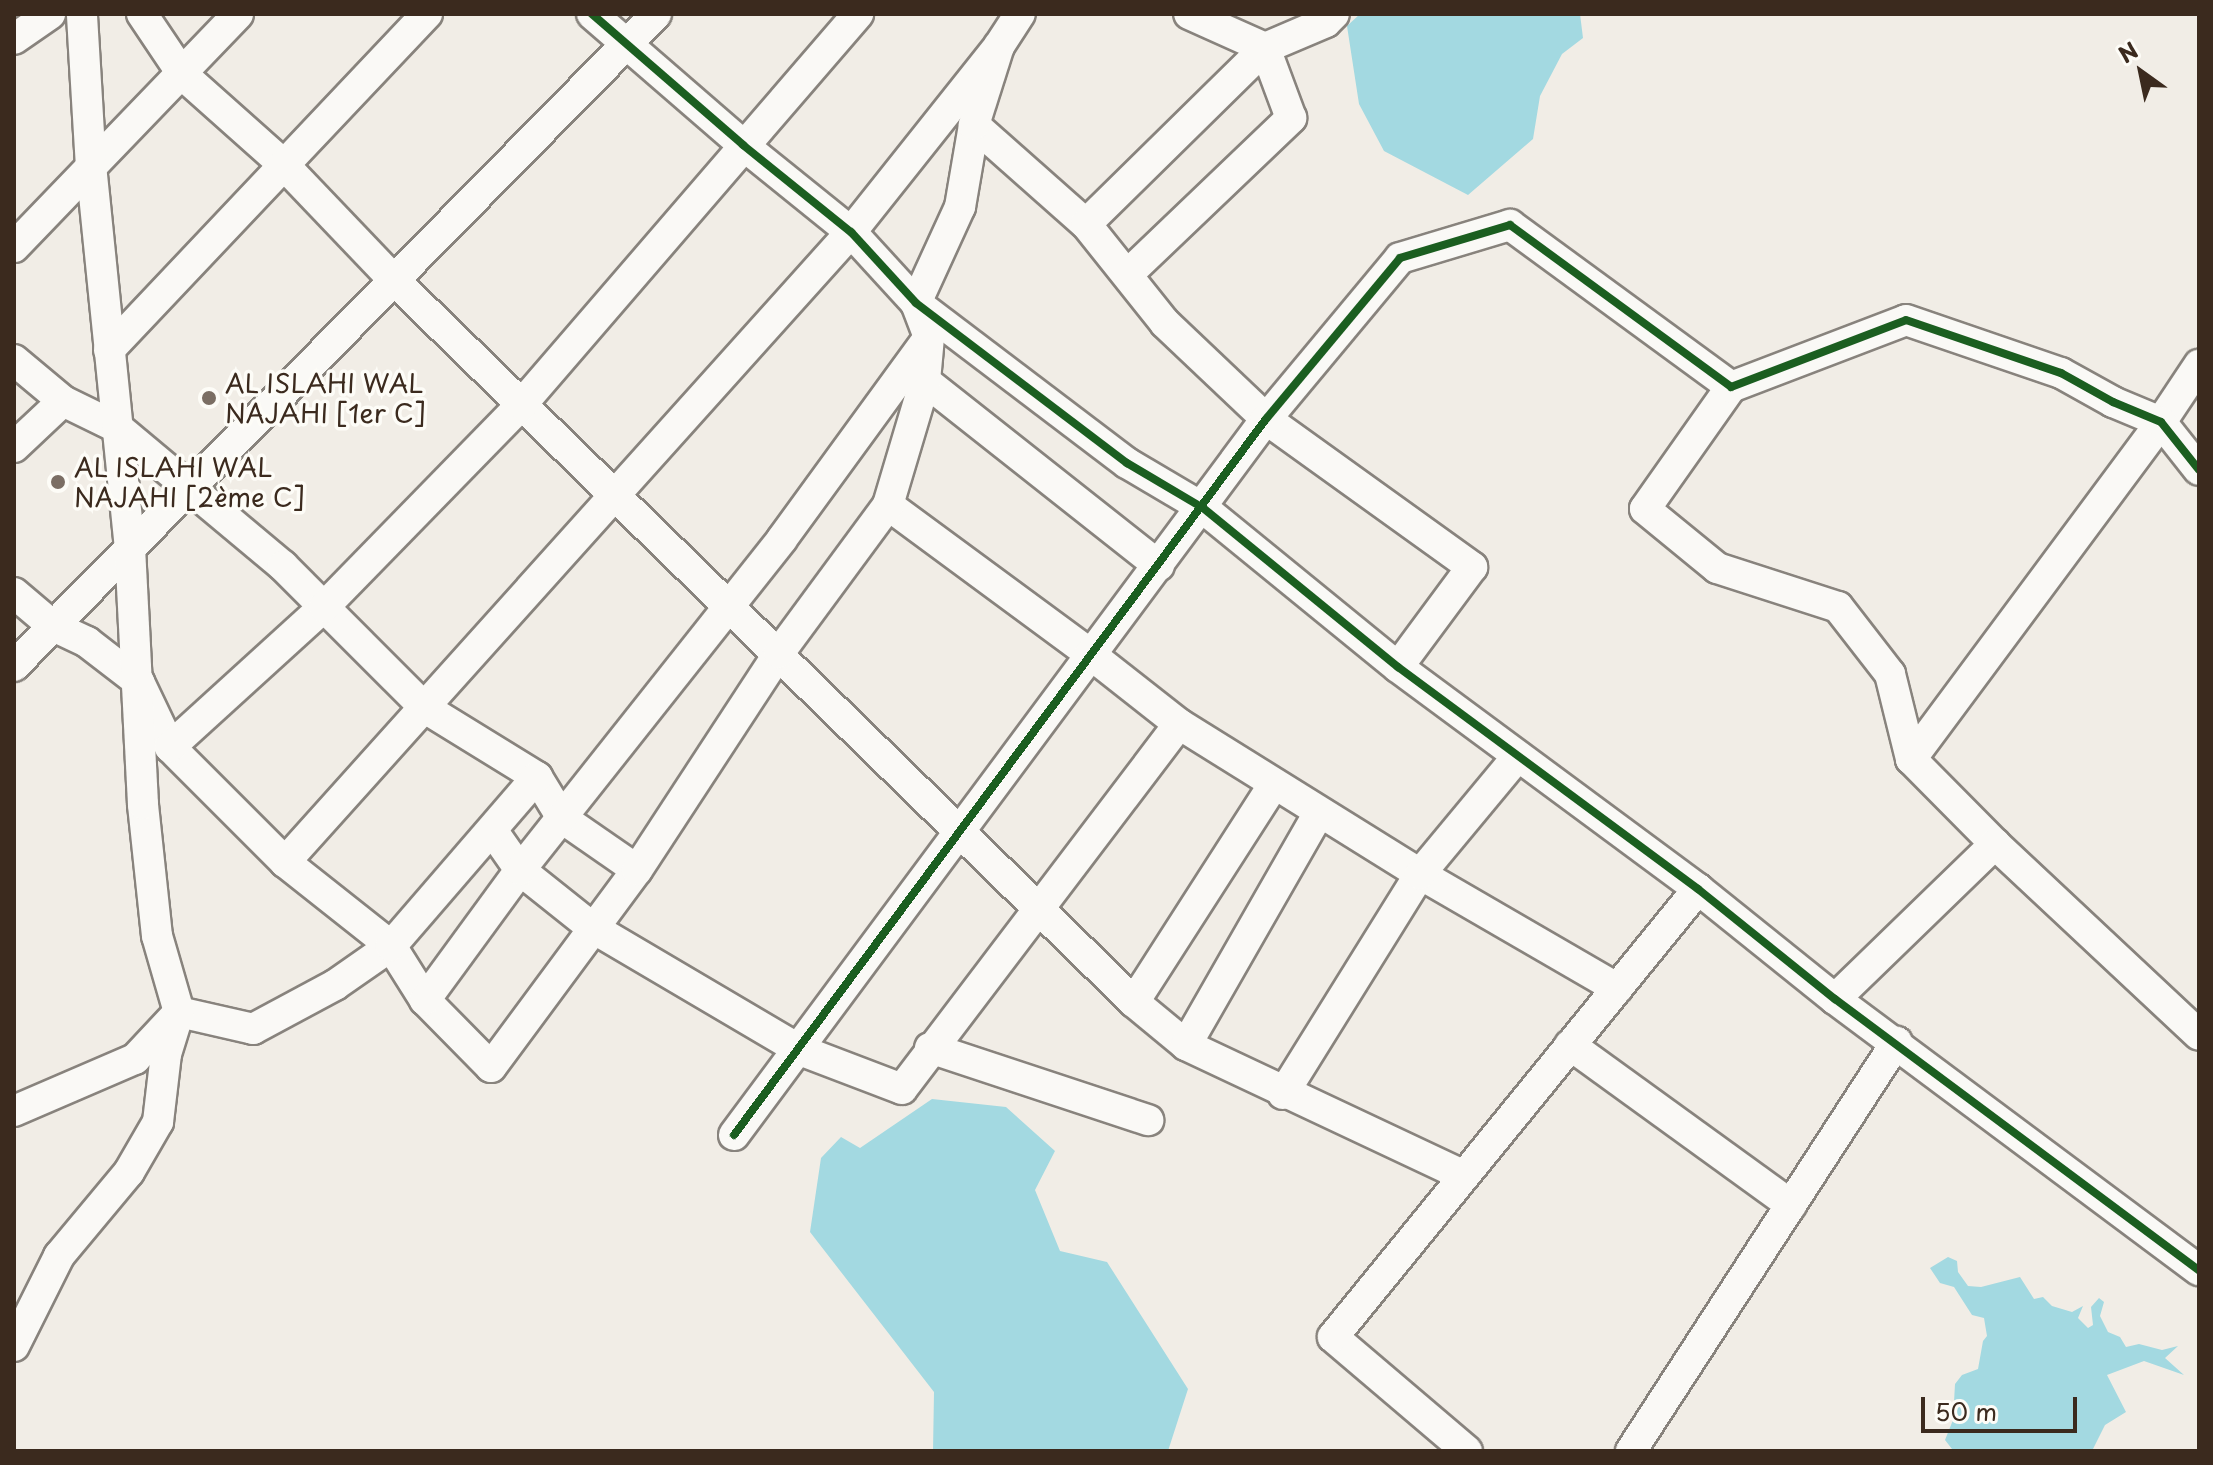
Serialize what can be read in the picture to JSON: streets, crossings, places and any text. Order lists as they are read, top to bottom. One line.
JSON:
{"places":["AL ISLAHI WAL NAJAHI [1er C]","AL ISLAHI WAL NAJAHI [2ème C]"],"scale_bar":"50 m","north":"top left"}
